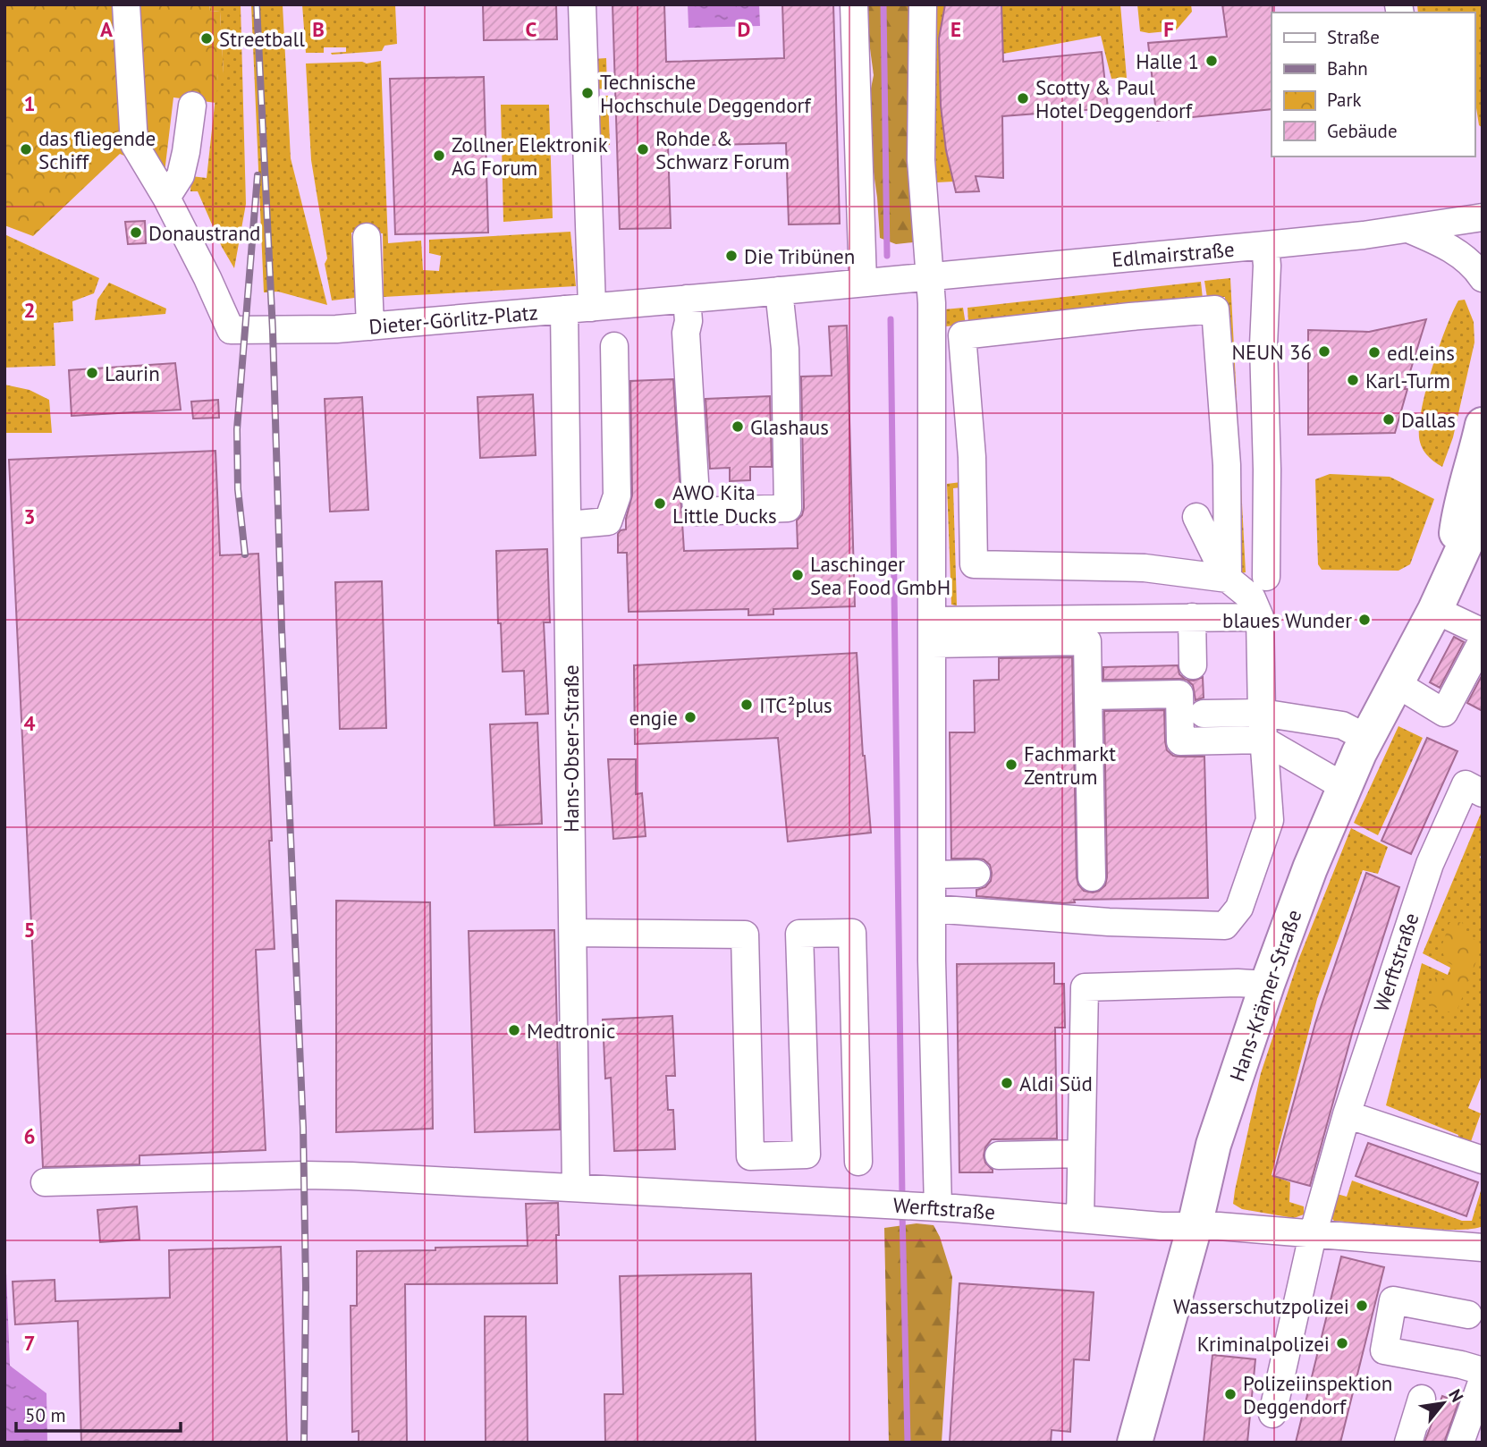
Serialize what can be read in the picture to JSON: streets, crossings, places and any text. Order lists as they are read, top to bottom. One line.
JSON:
{"streets":{"main road":["Hans-Krämer-Straße"],"street":["Edlmairstraße","Dieter-Görlitz-Platz","Hans-Obser-Straße","Werftstraße"]},"crossings":[["Edlmairstraße","Dieter-Görlitz-Platz"],["Dieter-Görlitz-Platz","Hans-Obser-Straße"],["Hans-Obser-Straße","Werftstraße"],["Werftstraße","Hans-Krämer-Straße"]],"places":["Streetball","Halle 1","Technische Hochschule Deggendorf","Scotty & Paul Hotel Deggendorf","das fliegende Schiff","Rohde & Schwarz Forum","Zollner Elektronik AG Forum","Donaustrand","Die Tribünen","NEUN 36","edl.eins","Laurin","Karl-Turm","Dallas","Glashaus","AWO Kita Little Ducks","Laschinger Sea Food GmbH","blaues Wunder","ITC²plus","engie","Fachmarkt Zentrum","Medtronic","Aldi Süd","Wasserschutzpolizei","Kriminalpolizei","Polizeiinspektion Deggendorf"],"legend":["Straße","Bahn","Park","Gebäude"],"scale_bar":"50 m","north":"top right","grid":{"columns":["A","B","C","D","E","F"],"rows":["1","2","3","4","5","6","7"]}}
